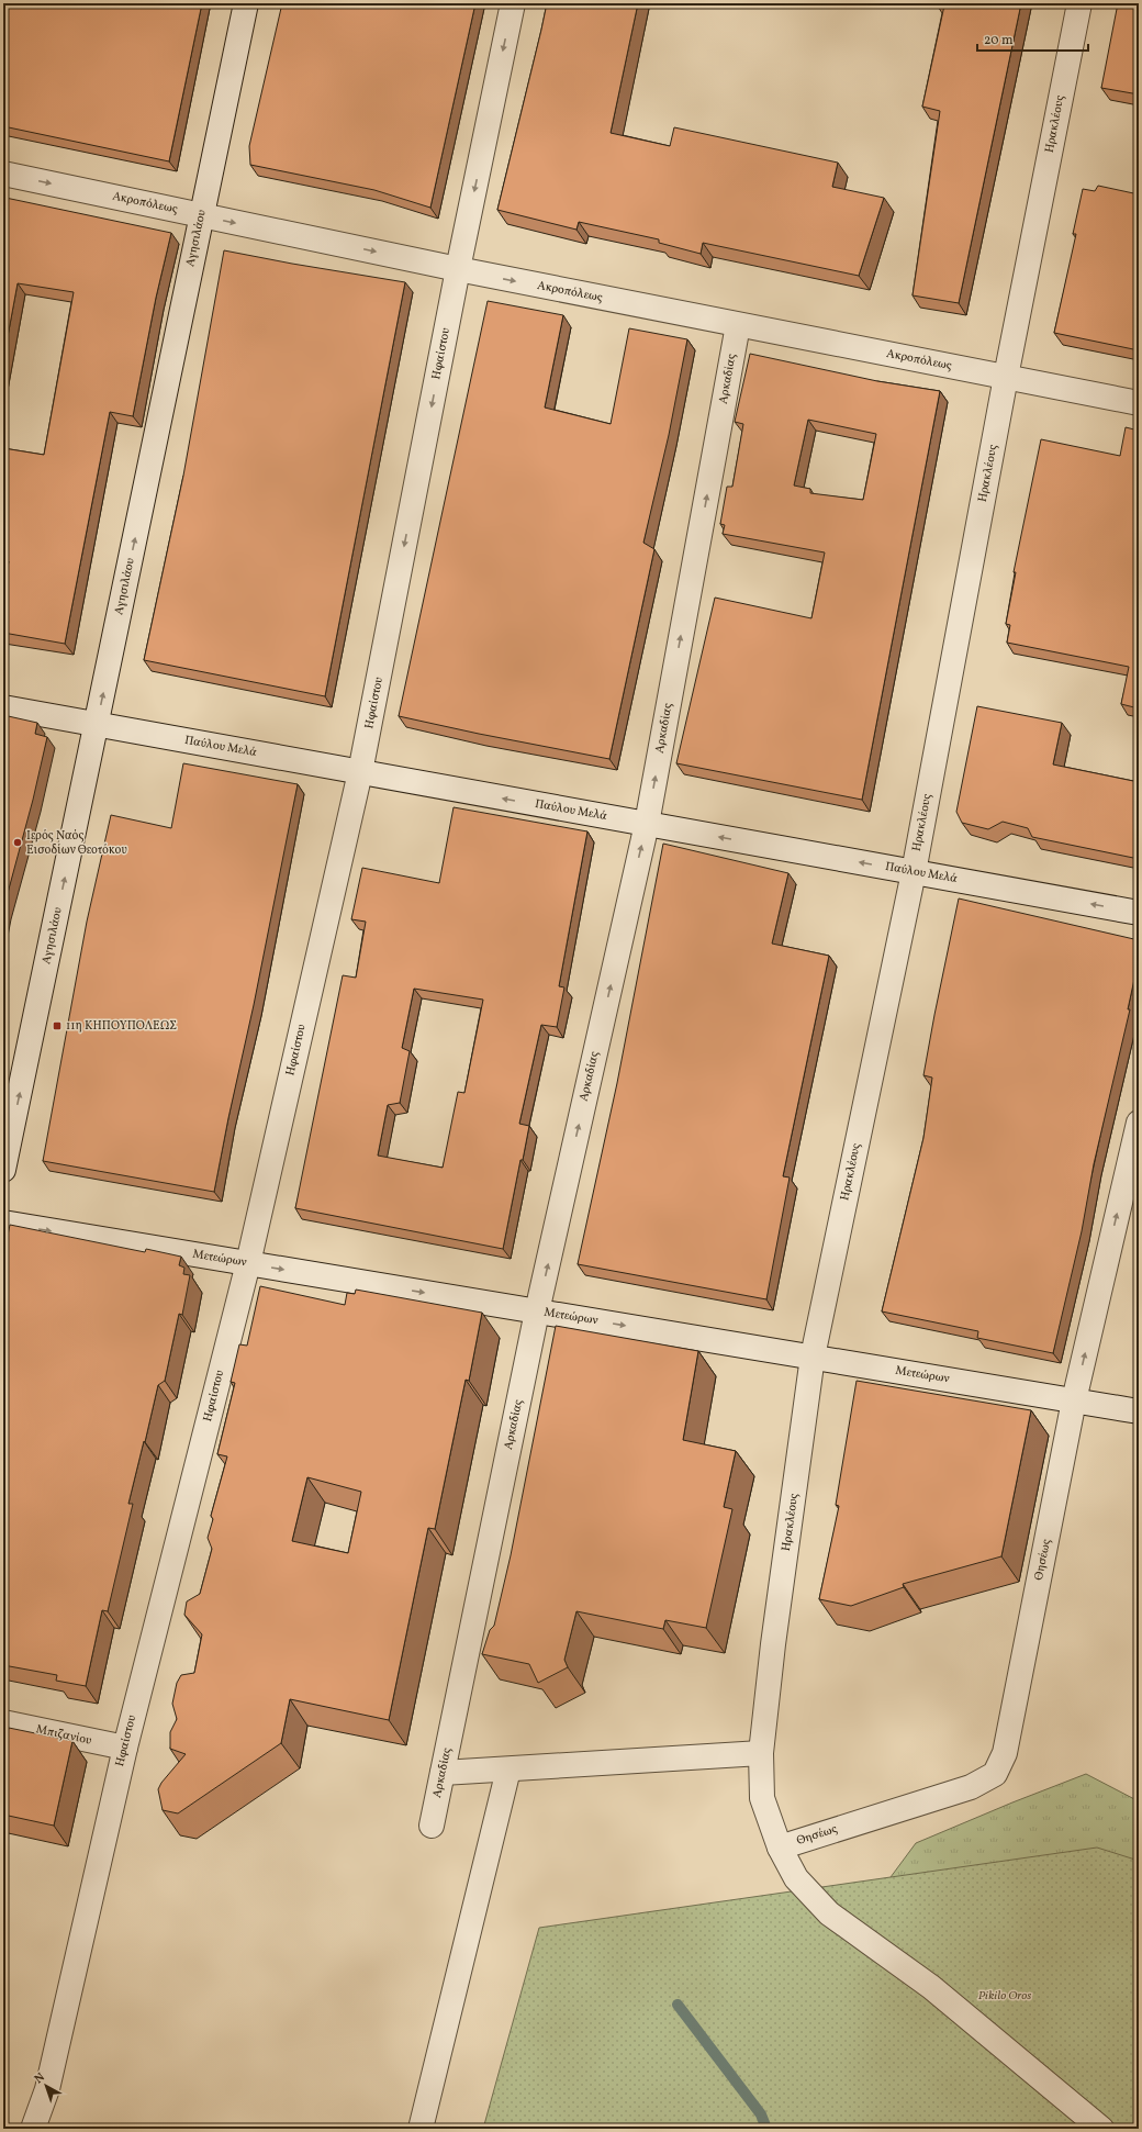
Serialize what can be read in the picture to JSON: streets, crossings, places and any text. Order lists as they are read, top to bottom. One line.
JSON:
{"streets":{"street":["Ηρακλέους","Ακροπόλεως","Αγησιλάου","Ηφαίστου","Αρκαδίας","Παύλου Μελά","Μετεώρων","Θησέως","Μπιζανίου"]},"crossings":[["Ηρακλέους","Ακροπόλεως"],["Ηρακλέους","Παύλου Μελά"],["Ηρακλέους","Μετεώρων"],["Ηρακλέους","Θησέως"],["Ακροπόλεως","Αγησιλάου"],["Ακροπόλεως","Ηφαίστου"],["Ακροπόλεως","Αρκαδίας"],["Αγησιλάου","Παύλου Μελά"],["Ηφαίστου","Παύλου Μελά"],["Ηφαίστου","Μετεώρων"],["Ηφαίστου","Μπιζανίου"],["Αρκαδίας","Παύλου Μελά"],["Αρκαδίας","Μετεώρων"],["Μετεώρων","Θησέως"]],"one_way":["Ακροπόλεως","Αγησιλάου","Ηφαίστου","Αρκαδίας","Παύλου Μελά","Μετεώρων"],"parks":["Pikilo Oros"],"places":{"other":["Ιερός Ναός Εισοδίων Θεοτόκου"],"transit":["11η ΚΗΠΟΥΠΟΛΕΩΣ"]},"scale_bar":"20 m","north":"top left"}
